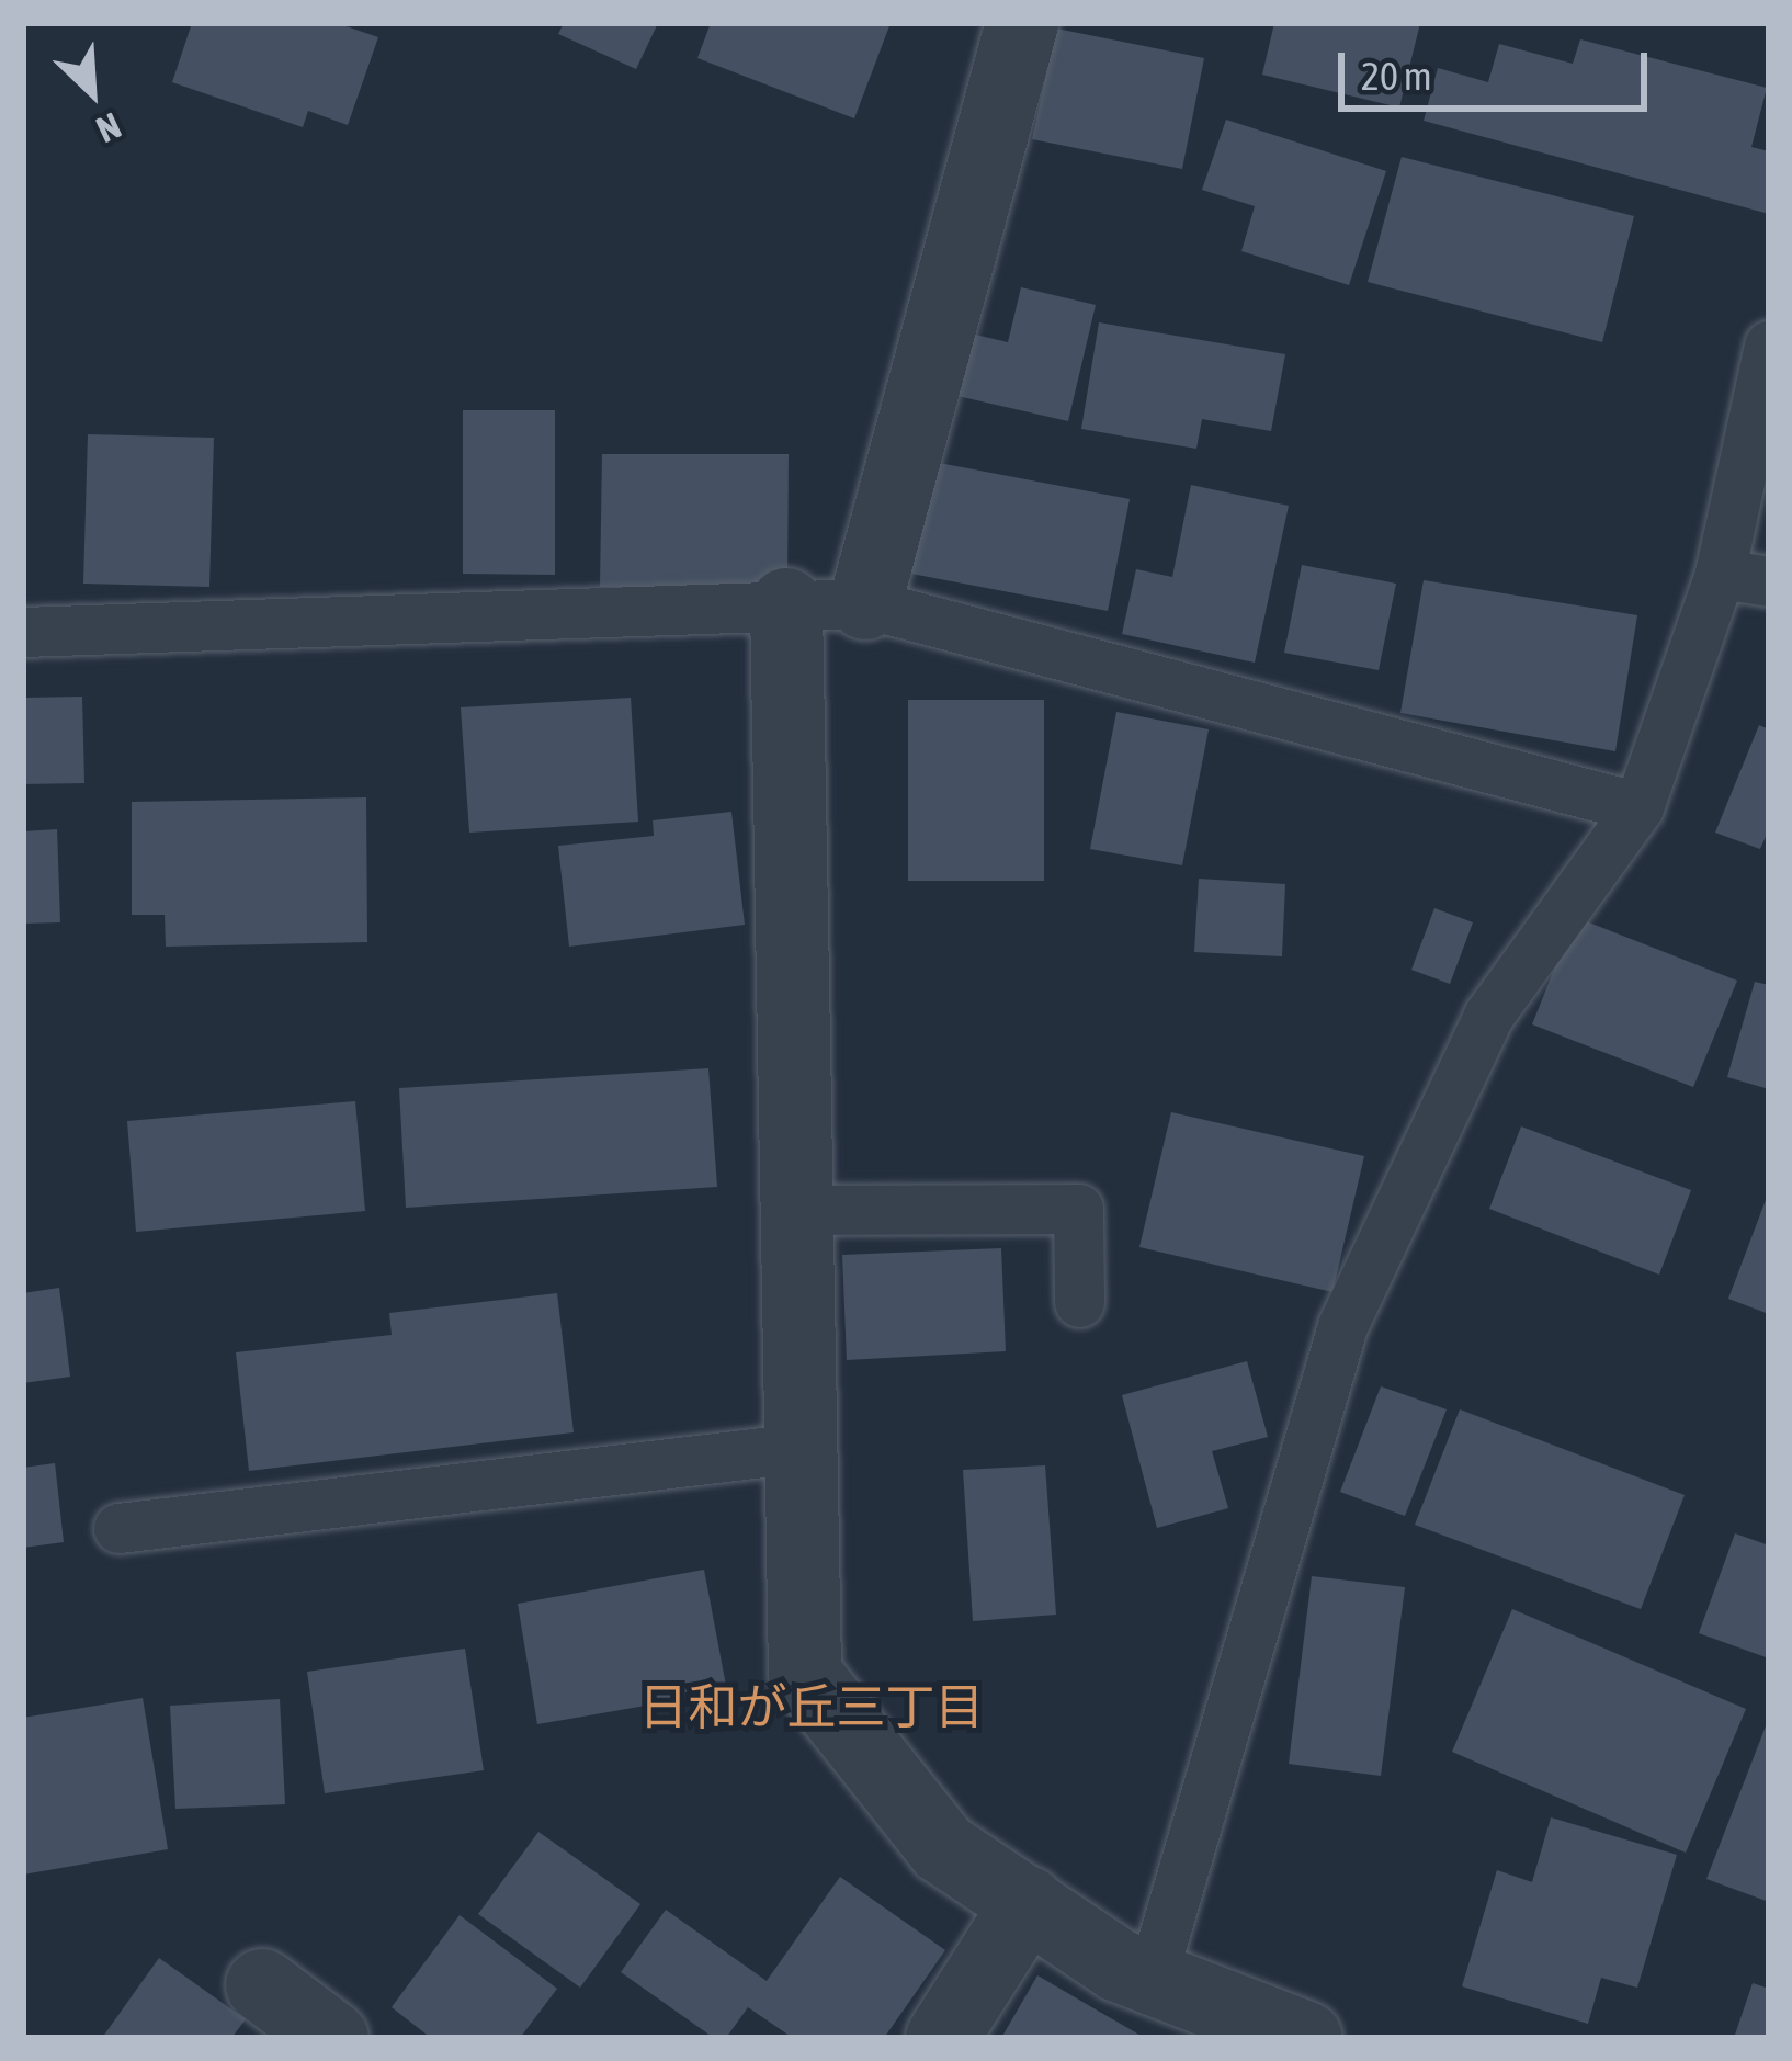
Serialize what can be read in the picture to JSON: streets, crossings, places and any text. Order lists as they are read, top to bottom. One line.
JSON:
{"districts":["日和が丘三丁目"],"scale_bar":"20 m","north":"bottom right"}
